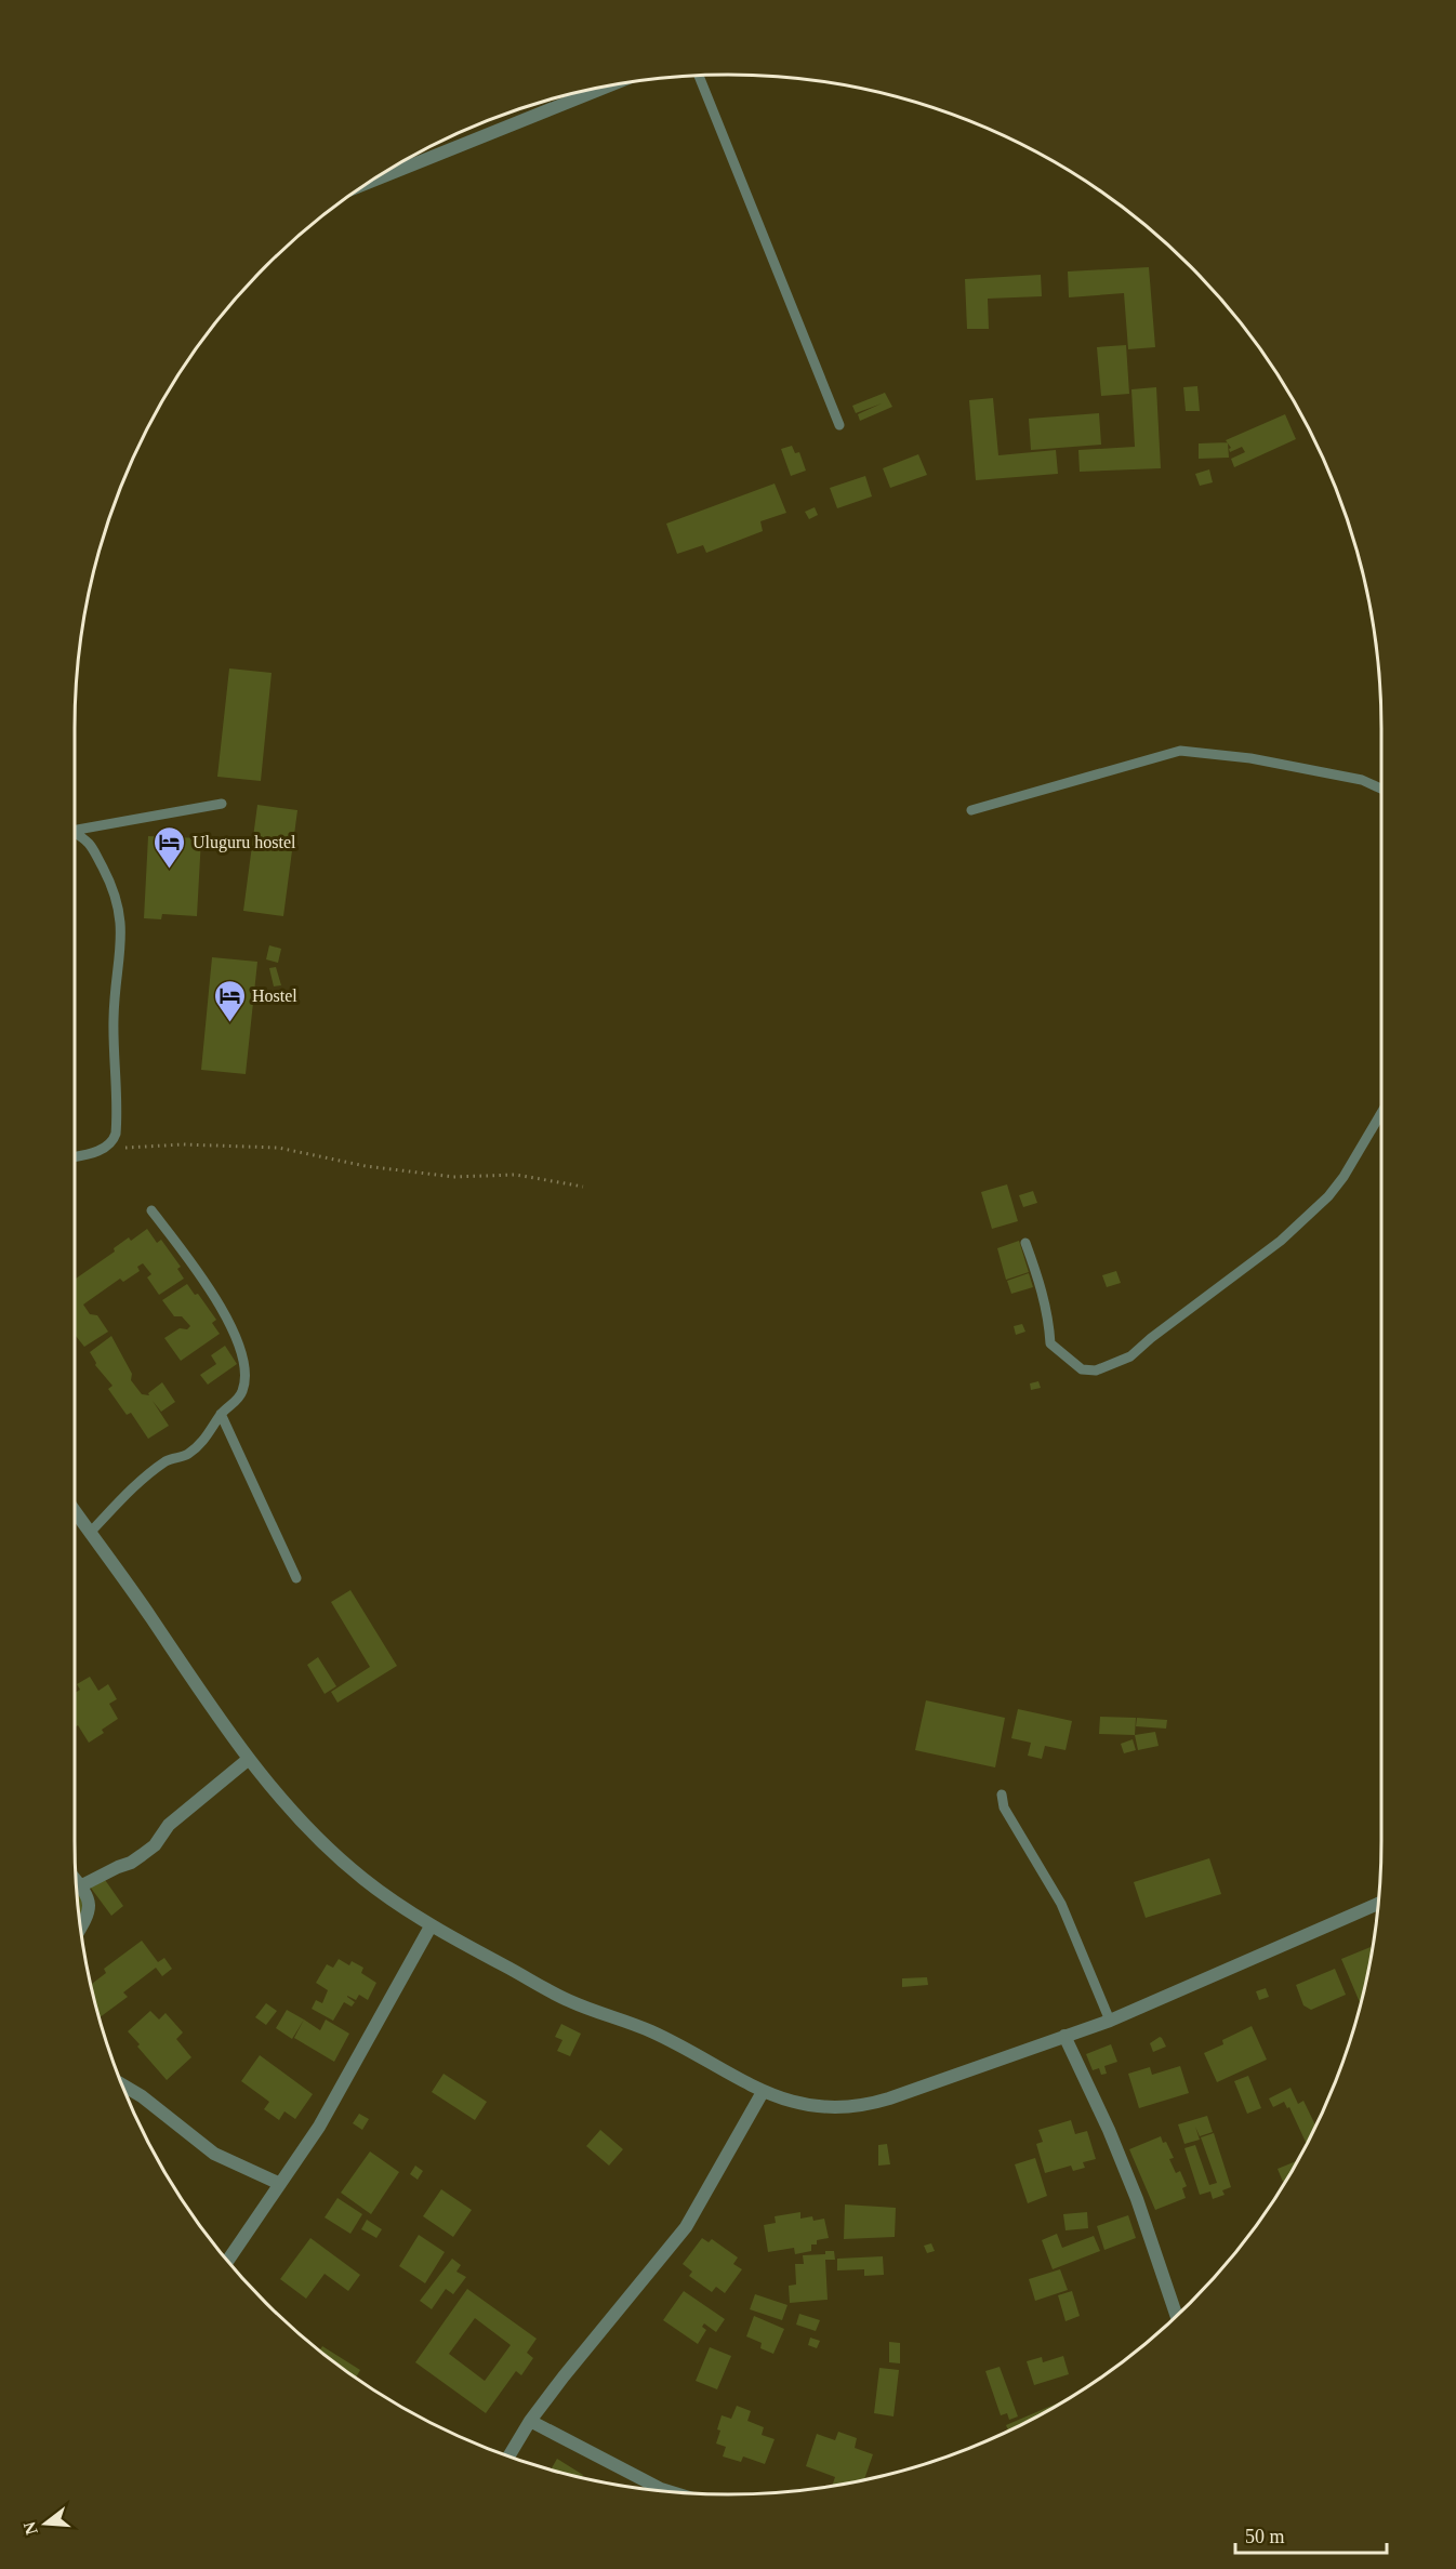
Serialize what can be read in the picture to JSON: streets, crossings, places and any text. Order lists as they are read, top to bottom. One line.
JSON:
{"places":{"hotel":["Uluguru hostel","Hostel"]},"scale_bar":"50 m","north":"left"}
